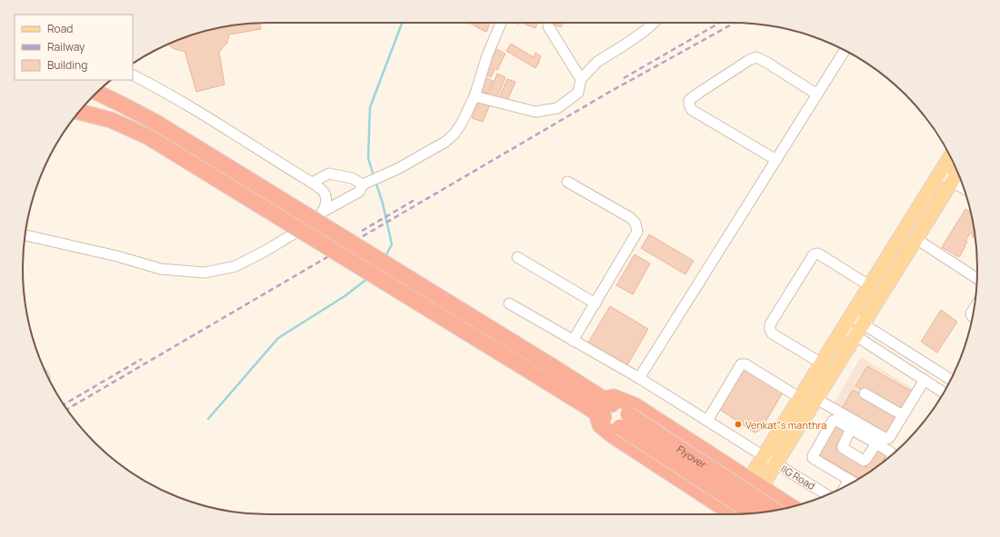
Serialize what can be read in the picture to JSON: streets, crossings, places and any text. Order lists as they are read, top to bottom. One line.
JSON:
{"streets":{"highway":["Flyover"],"street":["IIG Road"]},"places":["Venkat\"s manthra"],"legend":["Road","Railway","Building"]}
